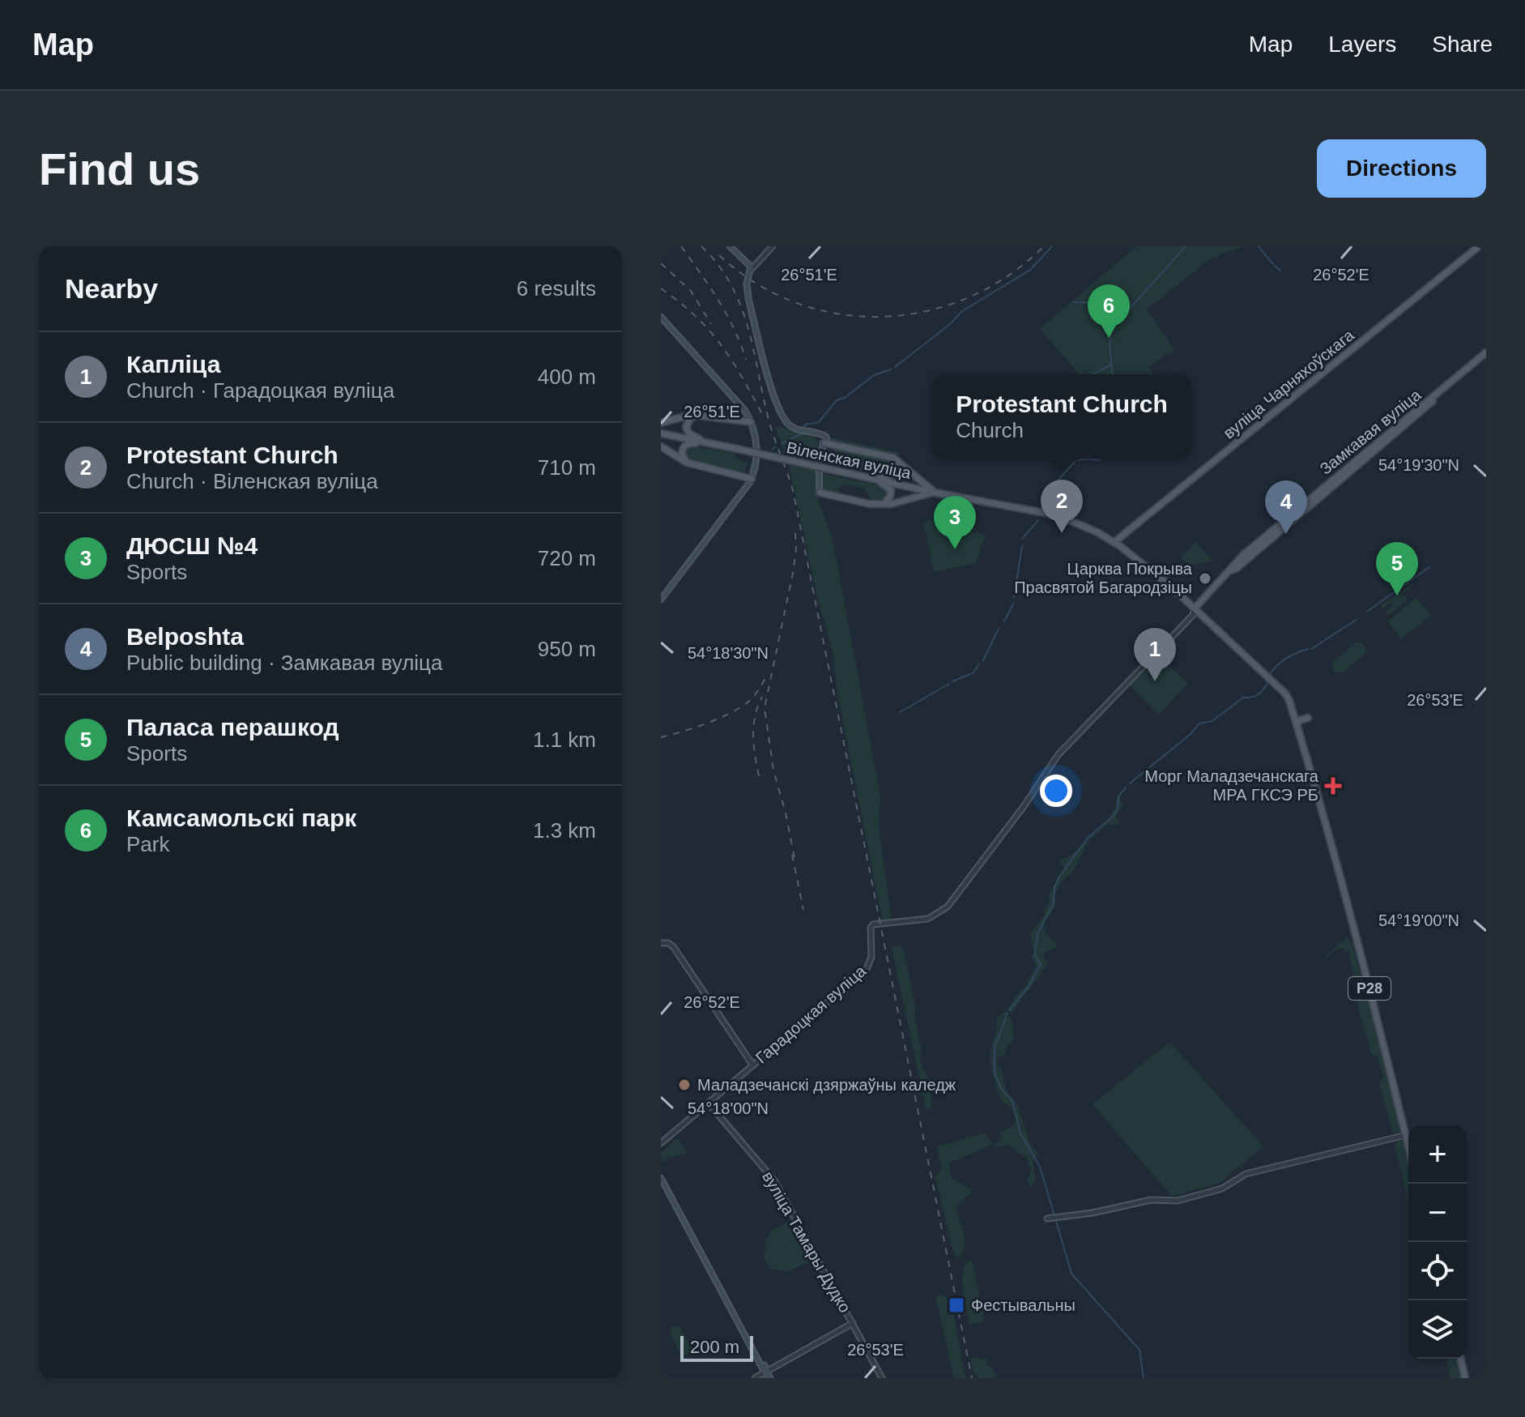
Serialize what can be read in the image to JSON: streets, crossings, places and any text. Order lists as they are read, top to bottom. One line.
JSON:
{"streets":{"main road":["вуліца Чарняхоўскага","Замкавая вуліца","Віленская вуліца","Р28"],"street":["Гарадоцкая вуліца","вуліца Тамары Дудко"]},"crossings":[["вуліца Чарняхоўскага","Віленская вуліца"],["Замкавая вуліца","Віленская вуліца"],["Замкавая вуліца","Р28"],["Замкавая вуліца","Гарадоцкая вуліца"],["Віленская вуліца","Р28"],["Віленская вуліца","Гарадоцкая вуліца"],["Р28","Гарадоцкая вуліца"],["Гарадоцкая вуліца","вуліца Тамары Дудко"]],"places":{"other":["Царква Покрыва Прасвятой Багародзіцы","Маладзечанскі дзяржаўны каледж"],"health":["Морг Маладзечанскага МРА ГКСЭ РБ"],"transit":["Фестывальны"]},"scale_bar":"200 m","page":{"header":"Map","nav":["Map","Layers","Share"],"buttons":"Directions","title":"Find us","heading":["Nearby","6 results"],"pins":["6","2","4","3","5","1"],"list":[{"mark":"1","name":"Капліца","note":"Church · Гарадоцкая вуліца","value":"400 m"},{"mark":"2","name":"Protestant Church","note":"Church · Віленская вуліца","value":"710 m"},{"mark":"3","name":"ДЮСШ №4","note":"Sports","value":"720 m"},{"mark":"4","name":"Belposhta","note":"Public building · Замкавая вуліца","value":"950 m"},{"mark":"5","name":"Паласа перашкод","note":"Sports","value":"1.1 km"},{"mark":"6","name":"Камсамольскі парк","note":"Park","value":"1.3 km"}],"popup":["Protestant Church","Church"],"map_buttons":["+","−"],"scale":"200 m"},"coordinates":["26°51'E","26°52'E","54°19'30\"N","54°18'30\"N","26°53'E","54°19'00\"N","54°18'00\"N"]}
